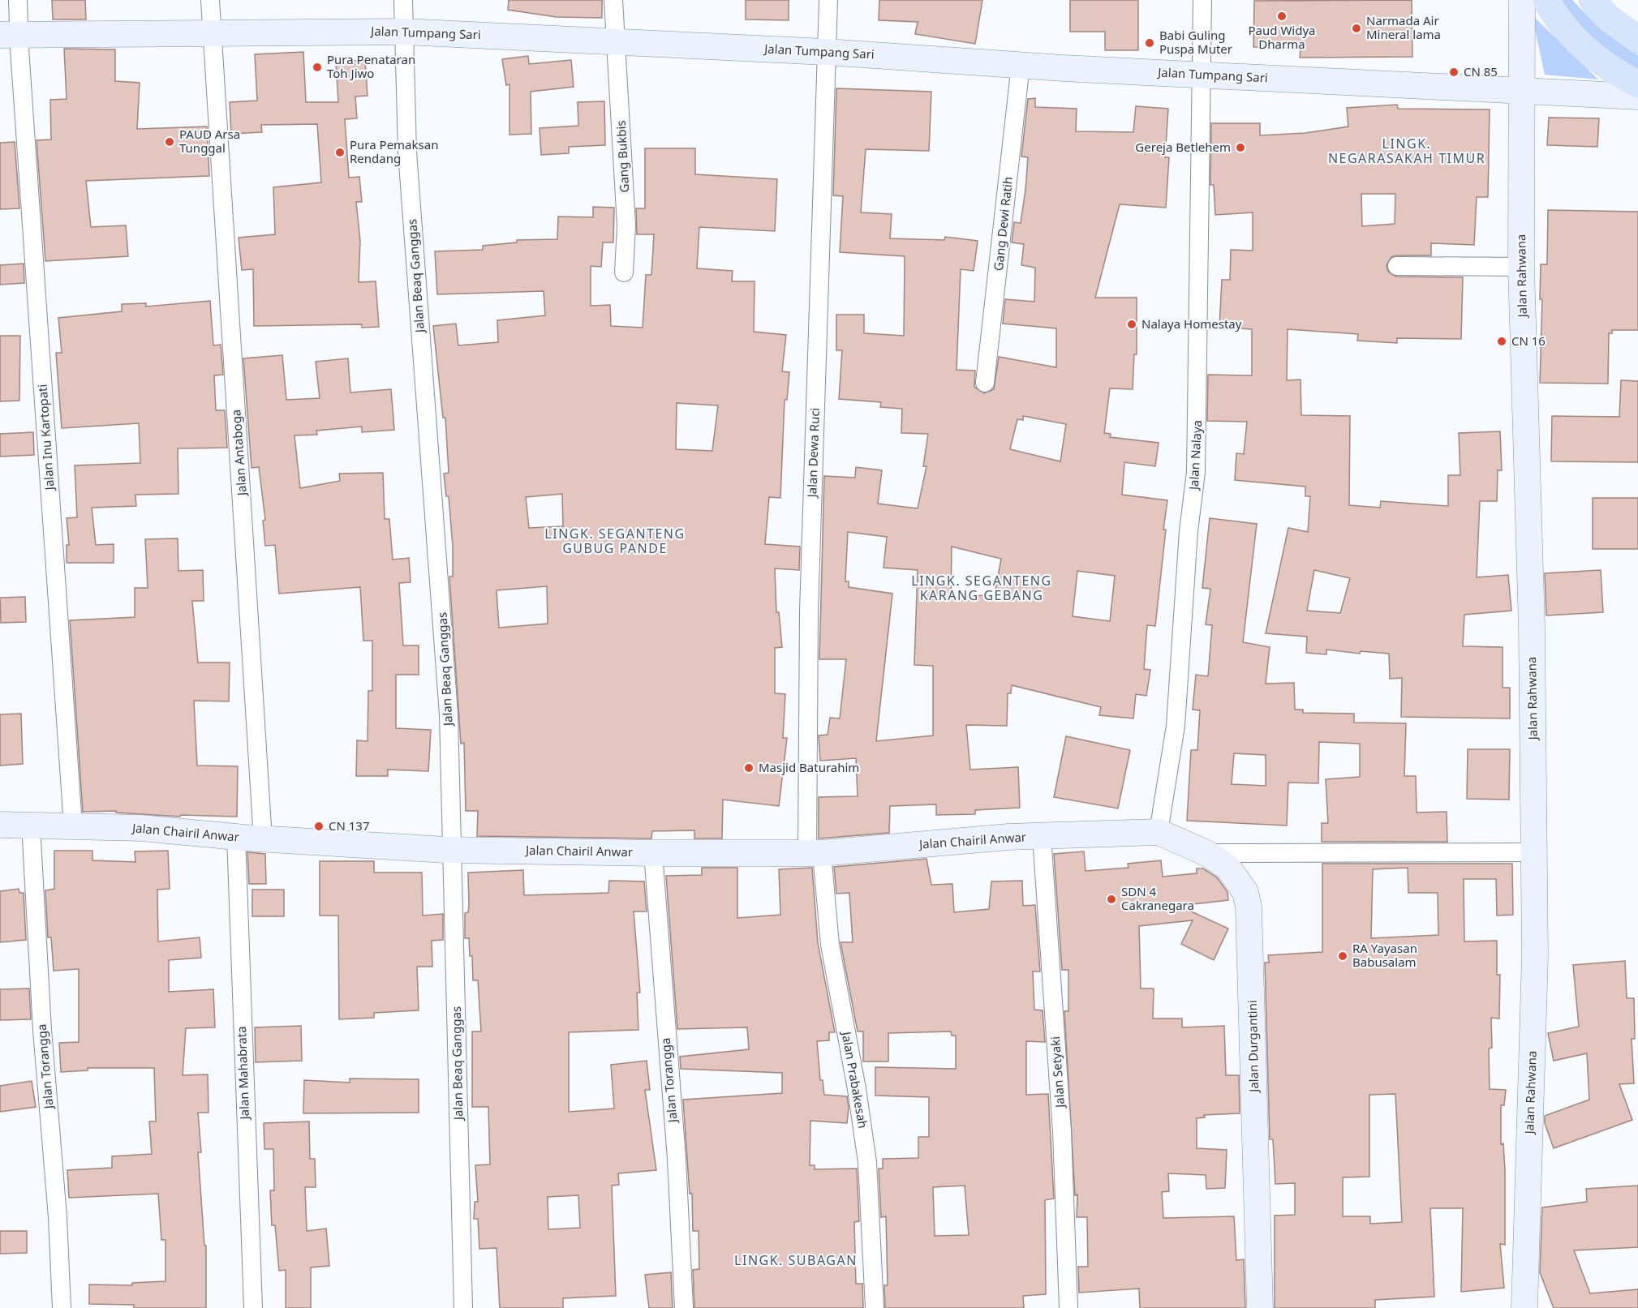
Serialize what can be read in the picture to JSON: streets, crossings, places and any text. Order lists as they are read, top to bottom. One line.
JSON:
{"streets":{"street":["Jalan Tumpang Sari","Gang Bukbis","Gang Dewi Ratih","Jalan Beaq Ganggas","Jalan Rahwana","Jalan Inu Kartopati","Jalan Antaboga","Jalan Dewa Ruci","Jalan Nalaya","Jalan Chairil Anwar","Jalan Durgantini","Jalan Torangga","Jalan Setyaki","Jalan Mahabrata","Jalan Prabakesah"]},"crossings":[["Jalan Tumpang Sari","Gang Bukbis"],["Jalan Tumpang Sari","Gang Dewi Ratih"],["Jalan Tumpang Sari","Jalan Beaq Ganggas"],["Jalan Tumpang Sari","Jalan Rahwana"],["Jalan Tumpang Sari","Jalan Inu Kartopati"],["Jalan Tumpang Sari","Jalan Antaboga"],["Jalan Tumpang Sari","Jalan Dewa Ruci"],["Jalan Tumpang Sari","Jalan Nalaya"],["Jalan Beaq Ganggas","Jalan Chairil Anwar"],["Jalan Inu Kartopati","Jalan Chairil Anwar"],["Jalan Antaboga","Jalan Chairil Anwar"],["Jalan Dewa Ruci","Jalan Chairil Anwar"],["Jalan Dewa Ruci","Jalan Prabakesah"],["Jalan Nalaya","Jalan Chairil Anwar"],["Jalan Nalaya","Jalan Durgantini"],["Jalan Chairil Anwar","Jalan Durgantini"],["Jalan Chairil Anwar","Jalan Torangga"],["Jalan Chairil Anwar","Jalan Setyaki"],["Jalan Chairil Anwar","Jalan Mahabrata"],["Jalan Chairil Anwar","Jalan Prabakesah"]],"districts":["LINGK. NEGARASAKAH TIMUR","LINGK. SEGANTENG GUBUG PANDE","LINGK. SEGANTENG KARANG GEBANG","LINGK. SUBAGAN"],"places":["Paud Widya Dharma","Narmada Air Mineral lama","Babi Guling Puspa Muter","Pura Penataran Toh Jiwo","CN 85","PAUD Arsa Tunggal","Gereja Betlehem","Pura Pemaksan Rendang","Nalaya Homestay","CN 16","Masjid Baturahim","CN 137","SDN 4 Cakranegara","RA Yayasan Babusalam"]}
